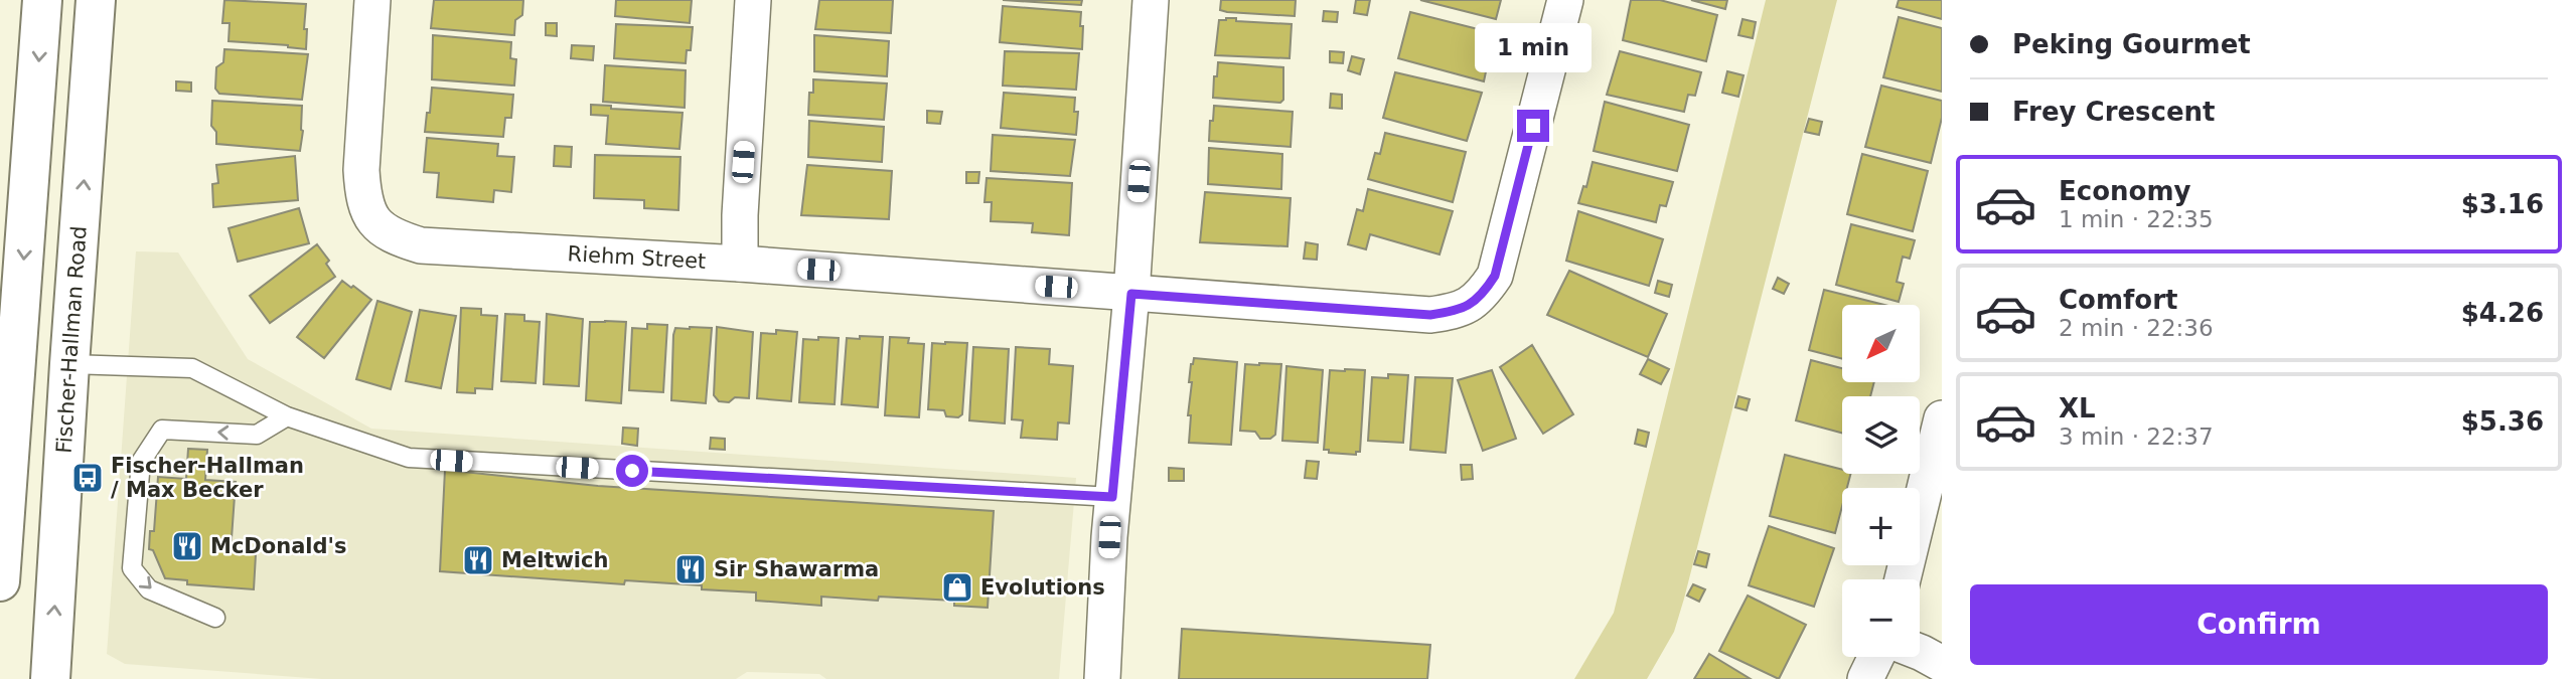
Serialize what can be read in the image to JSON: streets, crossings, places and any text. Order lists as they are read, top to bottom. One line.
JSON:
{"streets":{"main road":["Fischer-Hallman Road"],"street":["Riehm Street"]},"places":{"bus stop":["Fischer-Hallman / Max Becker"],"restaurant":["McDonald's","Meltwich","Sir Shawarma"],"shop":["Evolutions"]},"north":"bottom left","page":{"banner":["Peking Gourmet","Frey Crescent"],"bubble":"1 min","list":[{"name":"Economy","note":"1 min · 22:35","value":"$3.16"},{"name":"Comfort","note":"2 min · 22:36","value":"$4.26"},{"name":"XL","note":"3 min · 22:37","value":"$5.36"}],"map_buttons":["+","−"],"buttons":"Confirm"}}
